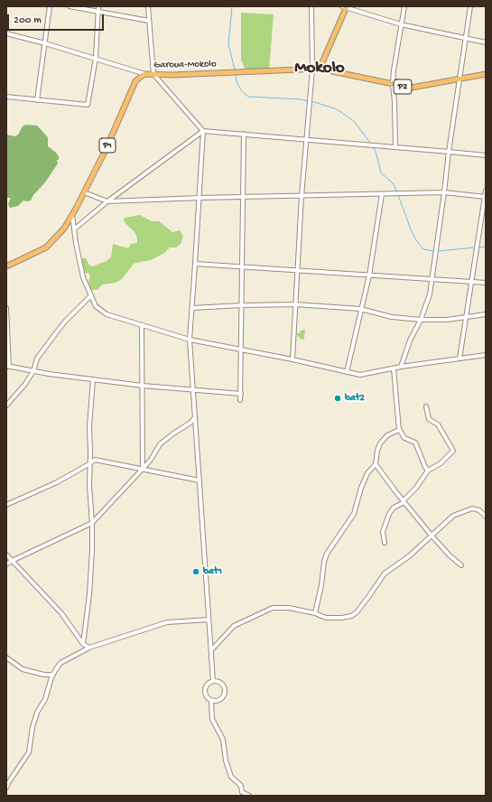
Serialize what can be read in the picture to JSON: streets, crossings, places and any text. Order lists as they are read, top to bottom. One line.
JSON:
{"streets":{"main road":["Garoua-Mokolo","P2","P1"]},"crossings":[["Garoua-Mokolo","P2"]],"districts":["Mokolo"],"places":["bat2","bat1"],"scale_bar":"200 m"}
